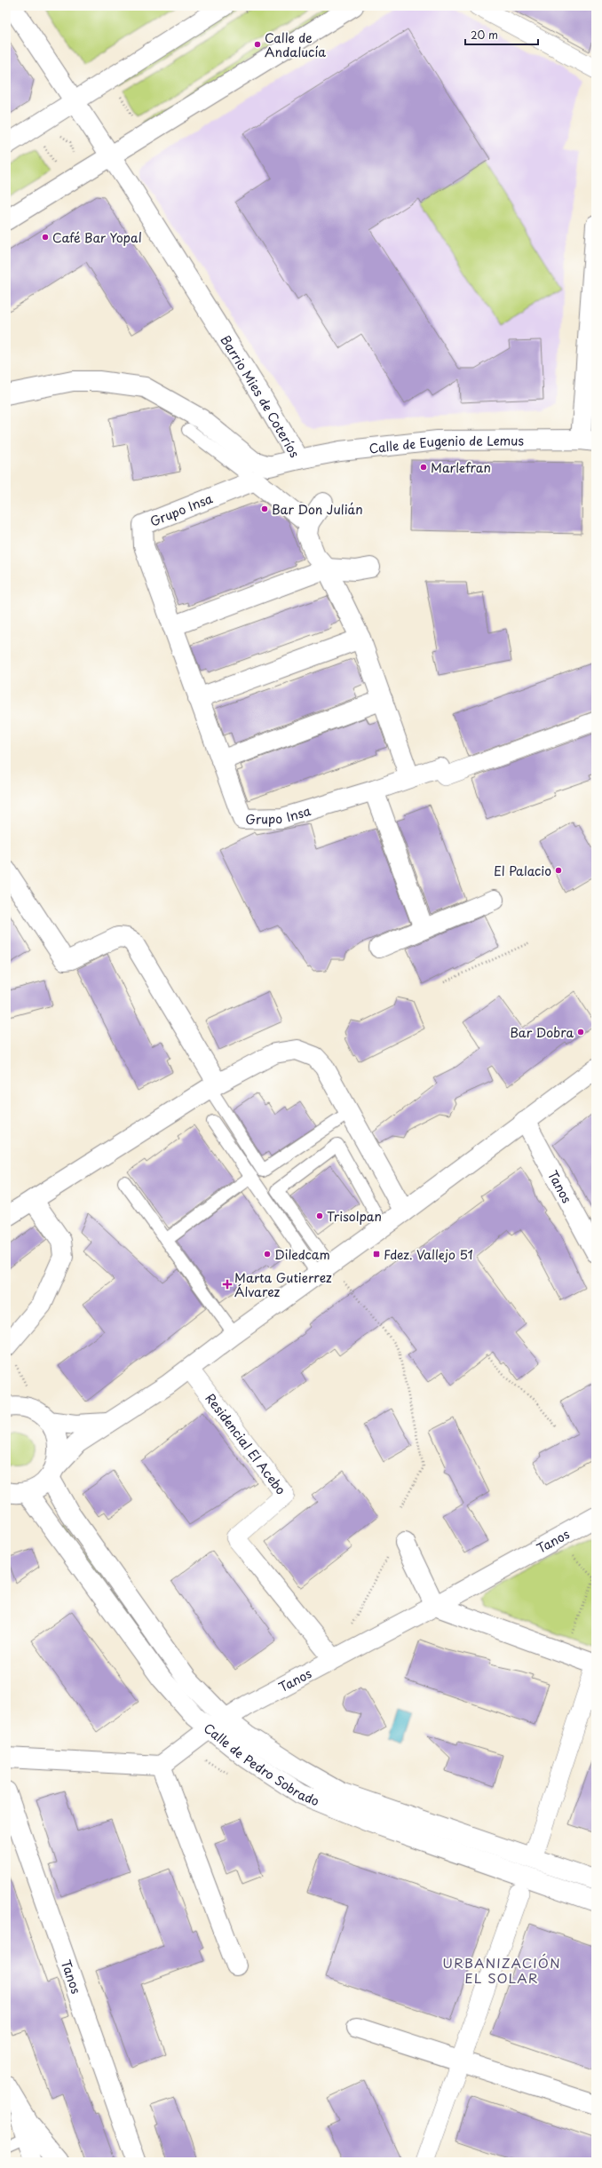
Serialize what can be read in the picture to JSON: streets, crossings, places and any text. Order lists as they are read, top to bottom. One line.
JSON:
{"streets":{"street":["Barrio Mies de Coteríos","Calle de Eugenio de Lemus","Grupo Insa","Tanos","Residencial El Acebo","Calle de Pedro Sobrado"]},"crossings":[["Barrio Mies de Coteríos","Calle de Eugenio de Lemus"],["Tanos","Residencial El Acebo"],["Tanos","Calle de Pedro Sobrado"]],"districts":["URBANIZACIÓN EL SOLAR"],"places":{"other":["Calle de Andalucía","Café Bar Yopal","Marlefran","Bar Don Julián","El Palacio","Bar Dobra","Trisolpan","Diledcam"],"transit":["Fdez. Vallejo 51"],"health":["Marta Gutierrez Álvarez"]},"scale_bar":"20 m"}
